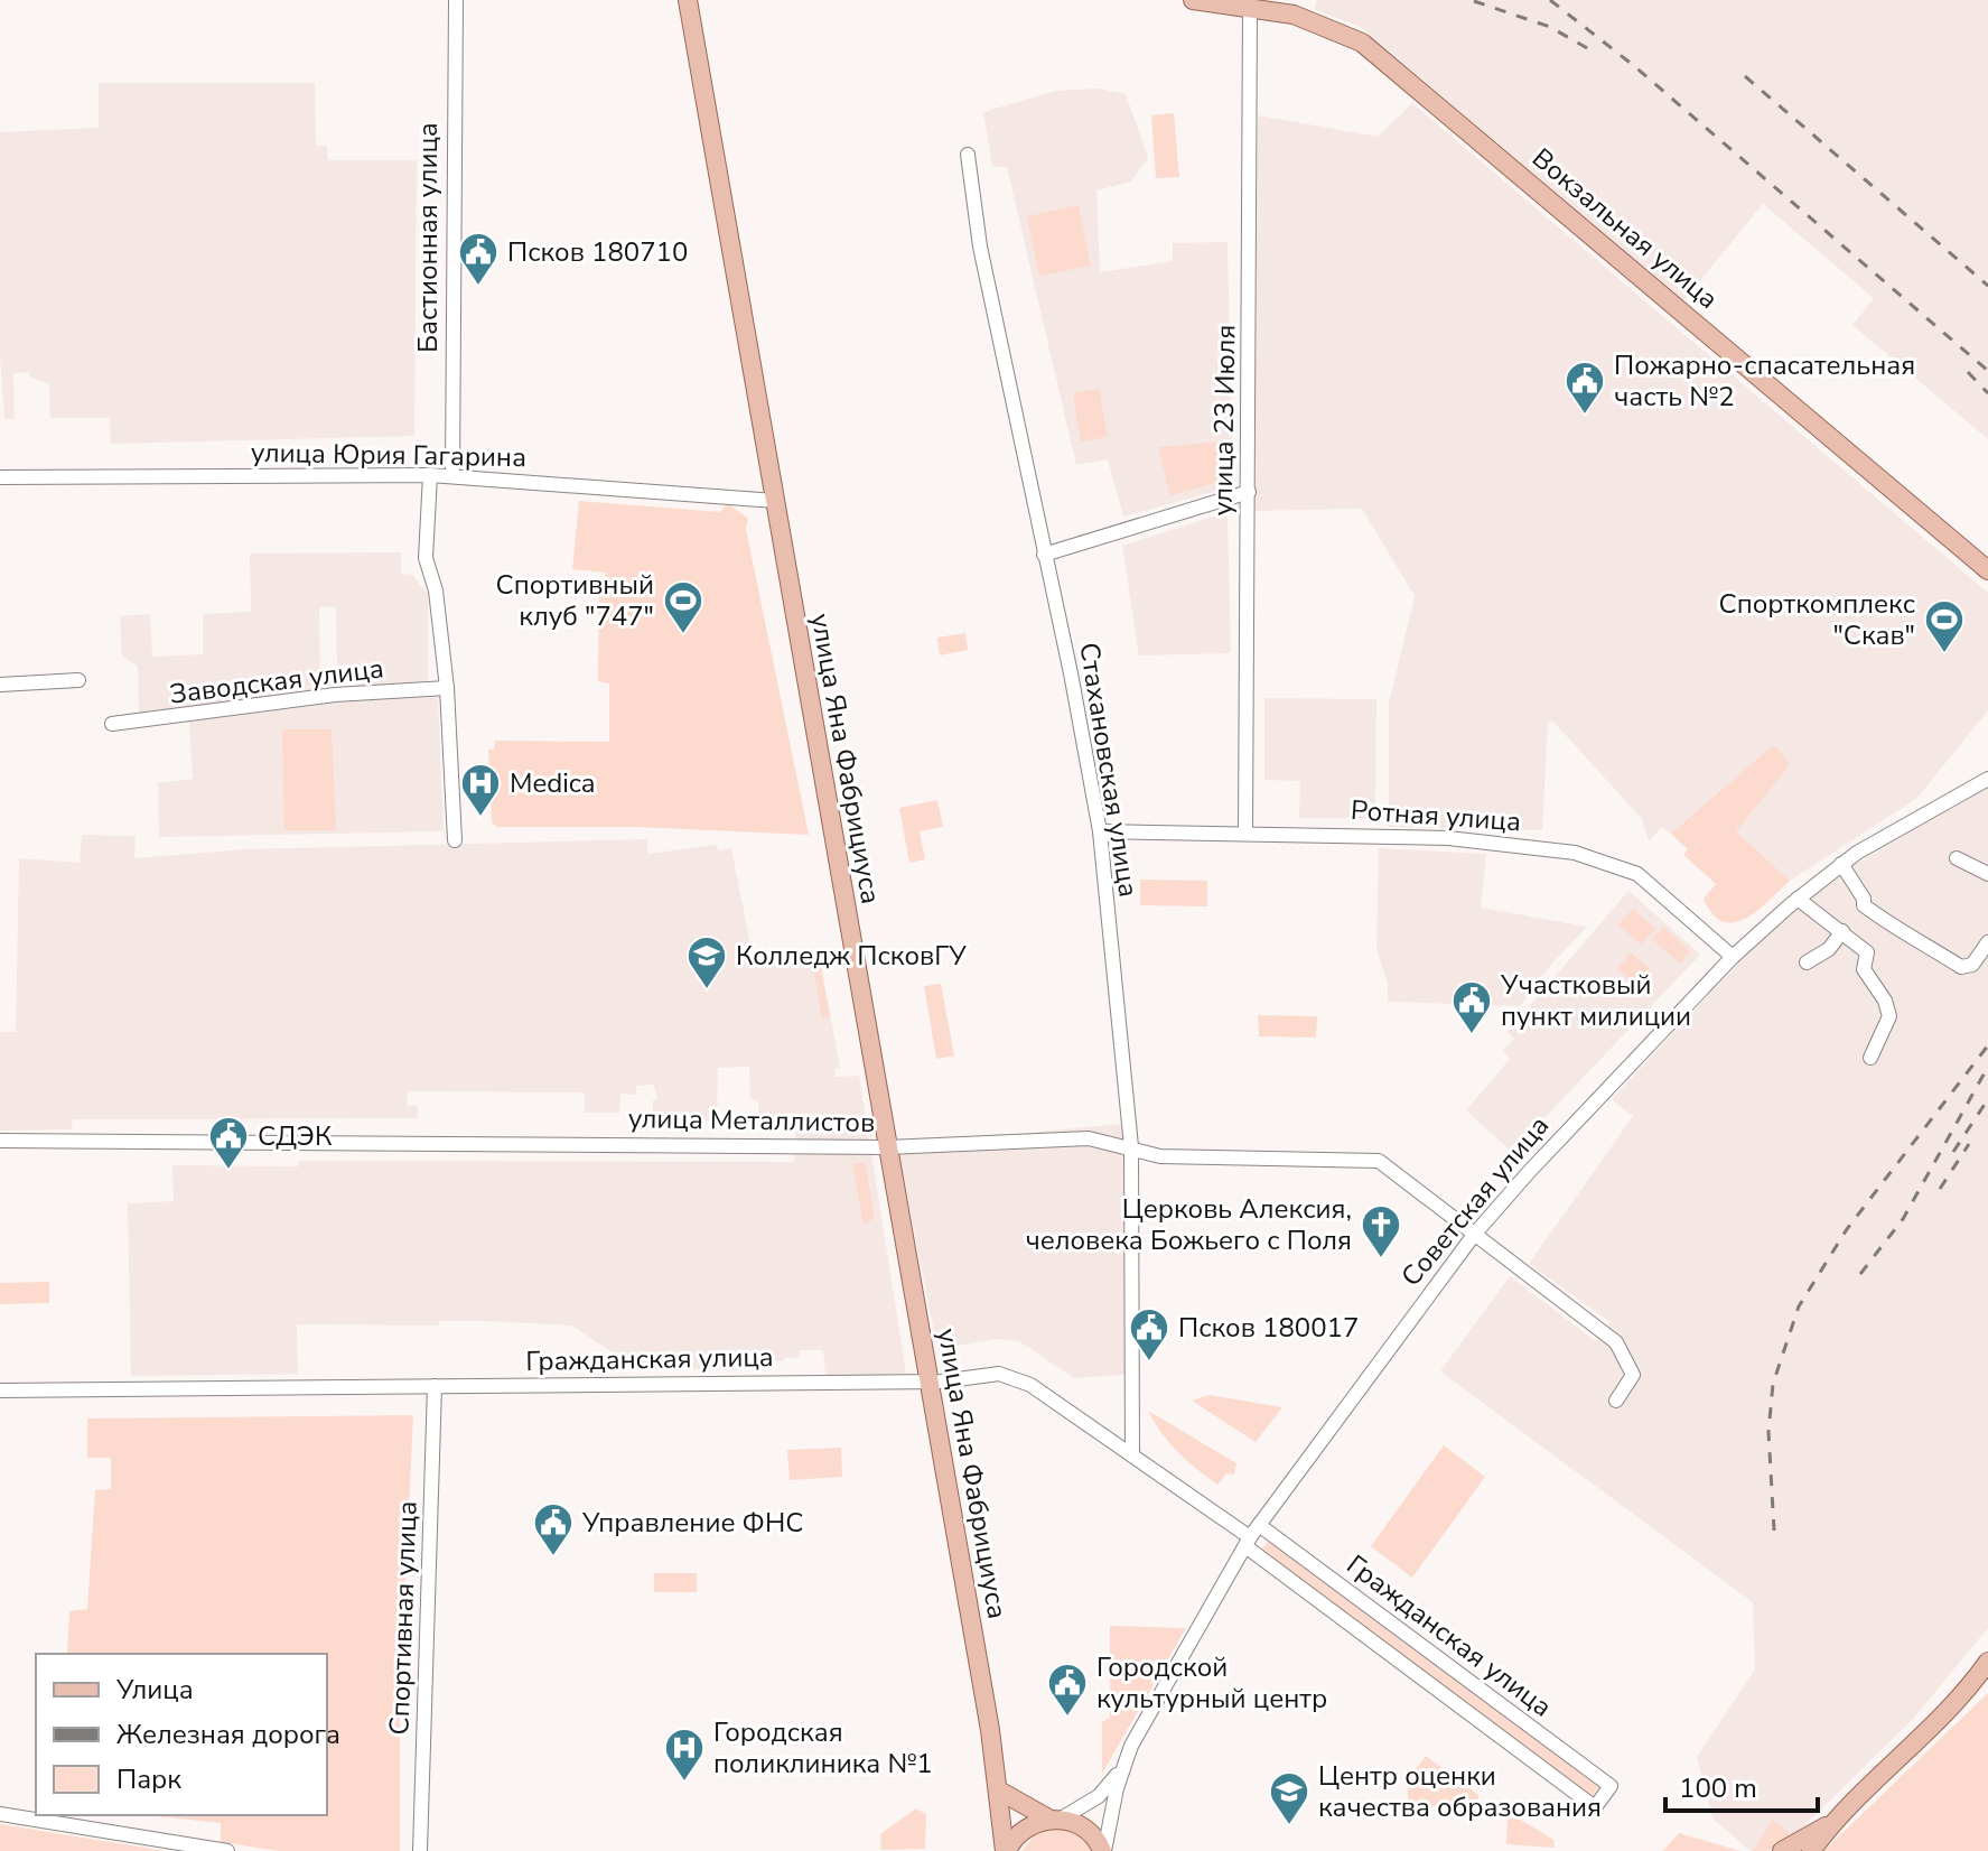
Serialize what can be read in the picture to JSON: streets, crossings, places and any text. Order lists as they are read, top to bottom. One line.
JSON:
{"streets":{"main road":["Вокзальная улица","улица Яна Фабрициуса"],"street":["Бастионная улица","улица 23 Июля","улица Юрия Гагарина","Заводская улица","Стахановская улица","Ротная улица","улица Металлистов","Советская улица","Гражданская улица","Спортивная улица"]},"crossings":[["Вокзальная улица","улица 23 Июля"],["Бастионная улица","улица Юрия Гагарина"],["улица 23 Июля","Ротная улица"],["улица Юрия Гагарина","улица Яна Фабрициуса"],["улица Яна Фабрициуса","улица Металлистов"],["улица Яна Фабрициуса","Гражданская улица"],["Стахановская улица","Ротная улица"],["Стахановская улица","улица Металлистов"],["Стахановская улица","Гражданская улица"],["Ротная улица","Советская улица"],["улица Металлистов","Советская улица"],["Советская улица","Гражданская улица"],["Гражданская улица","Спортивная улица"]],"places":{"public building":["Псков 180710","Пожарно-спасательная часть №2","Участковый пункт милиции","СДЭК","Псков 180017","Управление ФНС","Городской культурный центр"],"sports":["Спортивный клуб \"747\"","Спорткомплекс \"Скав\""],"hospital":["Medica","Городская поликлиника №1"],"school or university":["Колледж ПсковГУ","Центр оценки качества образования"],"church":["Церковь Алексия, человека Божьего с Поля"]},"legend":["Улица","Железная дорога","Парк"],"scale_bar":"100 m"}
